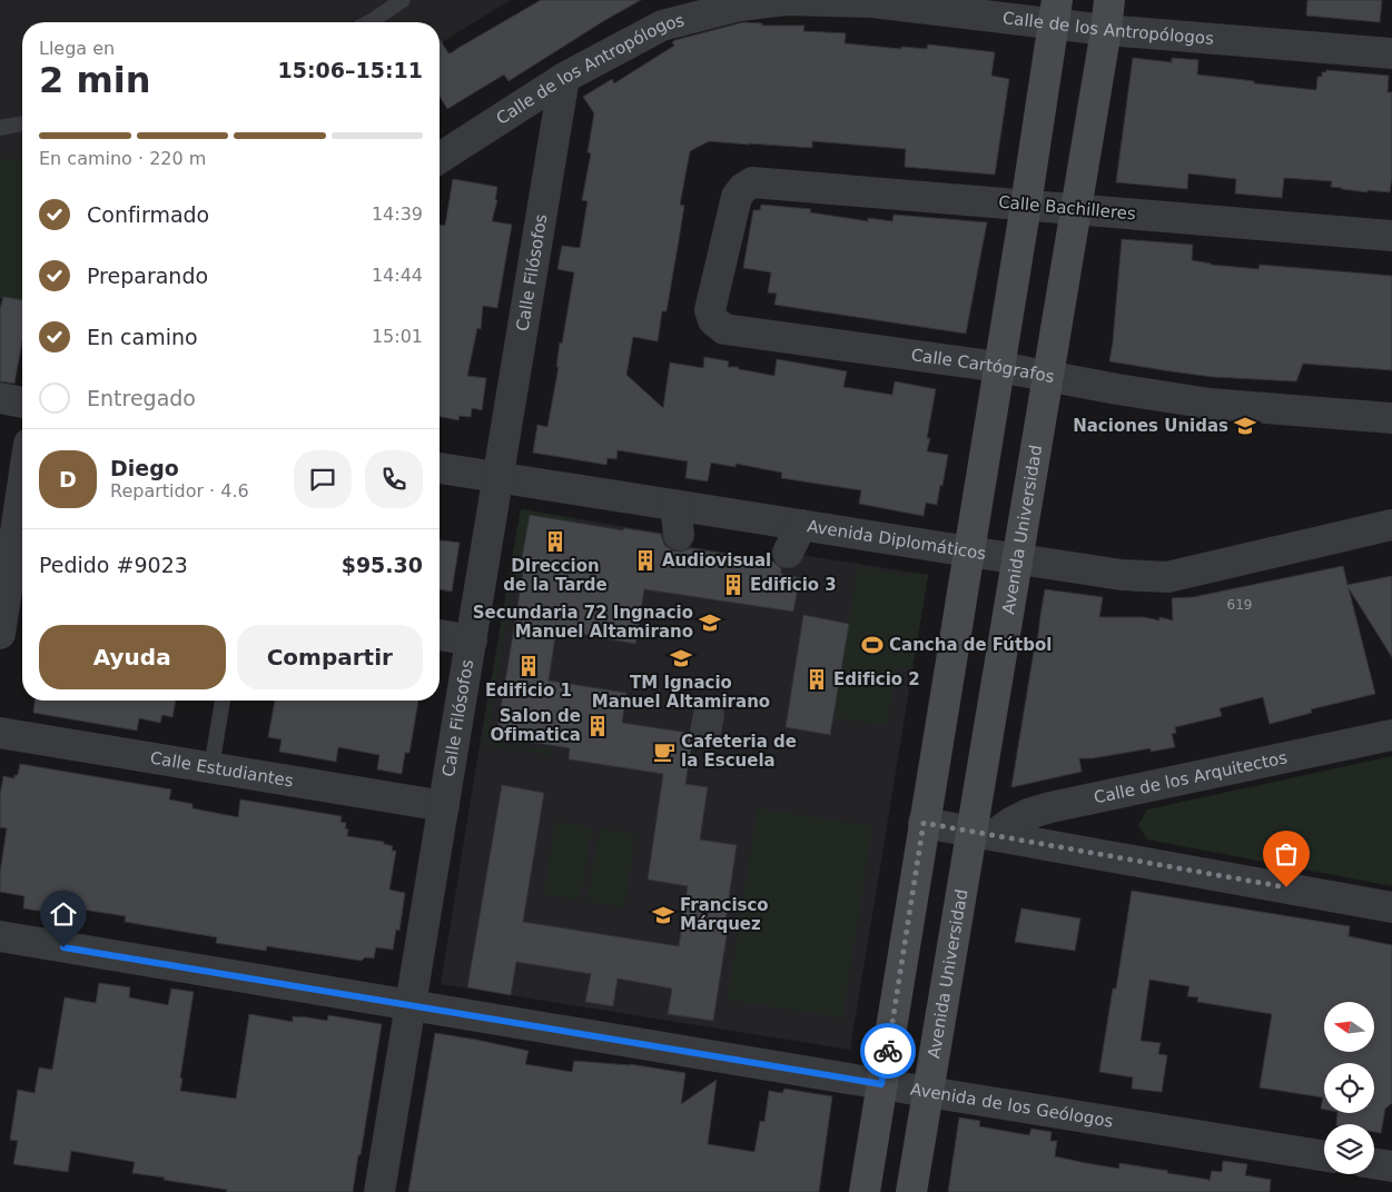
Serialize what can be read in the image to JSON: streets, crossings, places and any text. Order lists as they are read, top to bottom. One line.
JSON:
{"streets":{"street":["Calle de los Antropólogos","Calle Bachilleres","Calle Filósofos","Calle Cartógrafos","Avenida Universidad","Avenida Diplomáticos","Calle Estudiantes","Calle de los Arquitectos","Avenida de los Geólogos"]},"crossings":[["Calle de los Antropólogos","Calle Filósofos"],["Calle de los Antropólogos","Avenida Universidad"],["Calle Bachilleres","Calle Cartógrafos"],["Calle Bachilleres","Avenida Universidad"],["Calle Filósofos","Avenida Diplomáticos"],["Calle Filósofos","Calle Estudiantes"],["Calle Filósofos","Avenida de los Geólogos"],["Calle Cartógrafos","Avenida Universidad"],["Avenida Universidad","Avenida Diplomáticos"],["Avenida Universidad","Calle de los Arquitectos"],["Avenida Universidad","Avenida de los Geólogos"]],"places":{"school or university":["Naciones Unidas","Secundaria 72 Ingnacio Manuel Altamirano","TM Ignacio Manuel Altamirano","Francisco Márquez"],"building":["DIreccion de la Tarde","Audiovisual","Edificio 3","Edificio 1","Edificio 2","Salon de Ofimatica"],"sports":["Cancha de Fútbol"],"cafe":["Cafeteria de la Escuela"]},"house_numbers":["619"],"north":"left","page":{"heading":["2 min","Llega en","15:06–15:11"],"panel":["Diego","Repartidor · 4.6","Pedido #9023","$95.30"],"bar":"En camino · 220 m","list":[["Confirmado","14:39"],["Preparando","14:44"],["En camino","15:01"],"Entregado"],"round":"D","buttons":["Ayuda","Compartir"]}}
